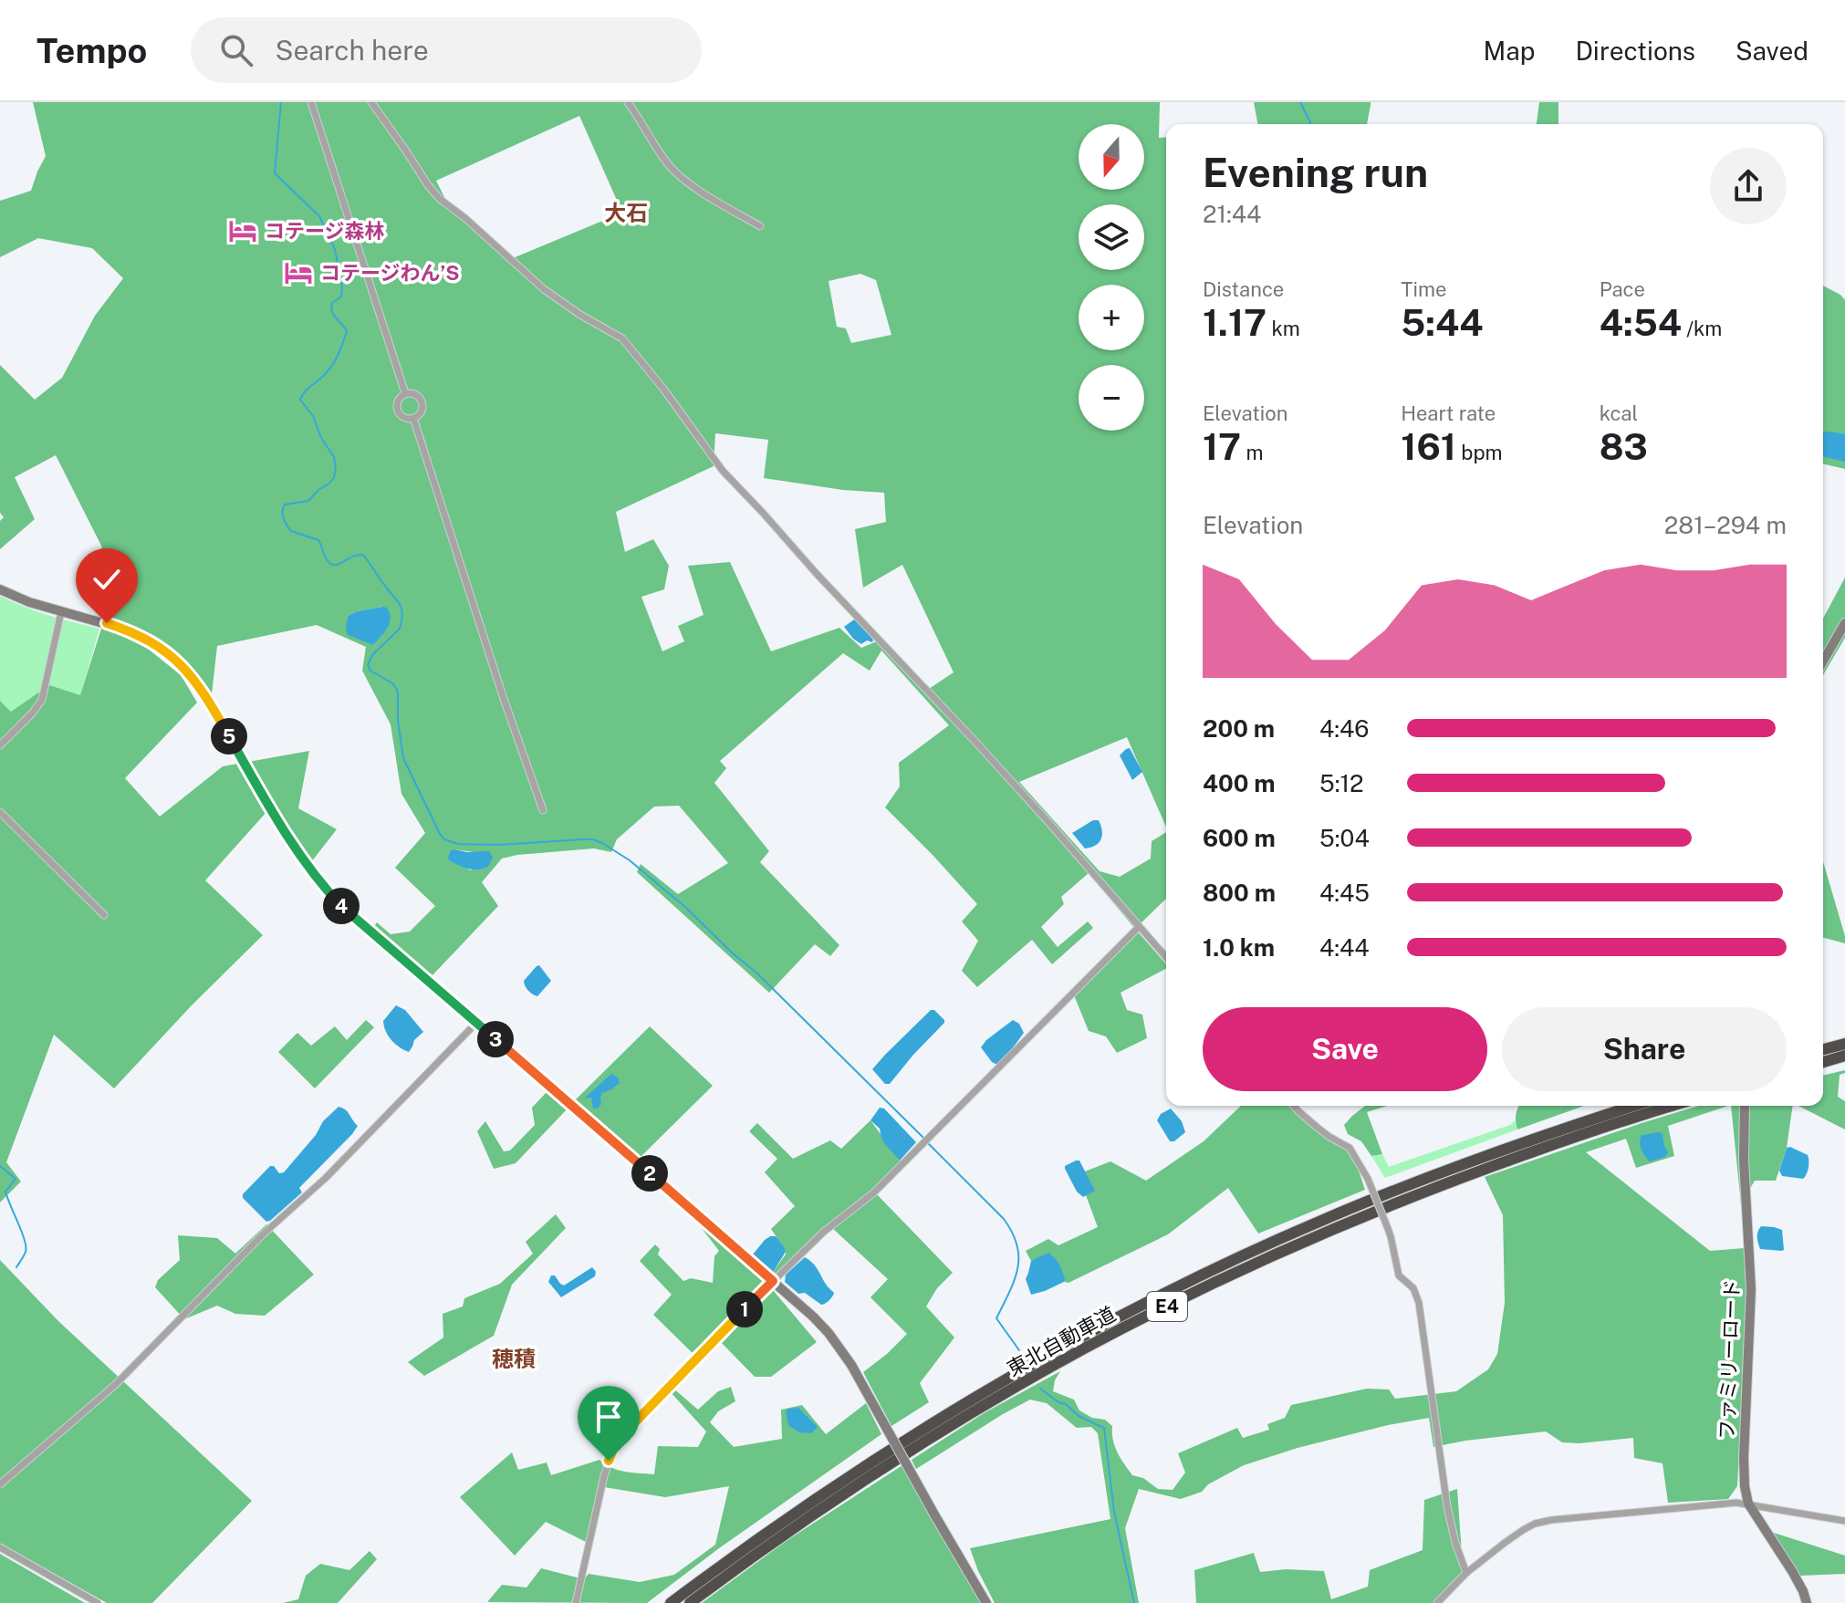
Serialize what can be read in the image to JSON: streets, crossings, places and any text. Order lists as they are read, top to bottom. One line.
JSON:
{"streets":{"highway":["E4","東北自動車道"],"street":["ファミリーロード"]},"districts":["大石","穂積"],"places":{"hotel":["コテージ森林","コテージわん’S"]},"north":"bottom","page":{"header":"Tempo","search":"Search here","nav":["Map","Directions","Saved"],"map_buttons":["+","−"],"heading":["Evening run","21:44"],"stats":[["Distance","1.17 km"],["Time","5:44"],["Pace","4:54 /km"],["Elevation","17 m"],["Heart rate","161 bpm"],["kcal","83"]],"chart":["Elevation","281–294 m"],"list":[{"name":"200 m","note":"4:46"},{"name":"400 m","note":"5:12"},{"name":"600 m","note":"5:04"},{"name":"800 m","note":"4:45"},{"name":"1.0 km","note":"4:44"}],"pins":["5","4","3","2","1"],"buttons":["Save","Share"]}}
